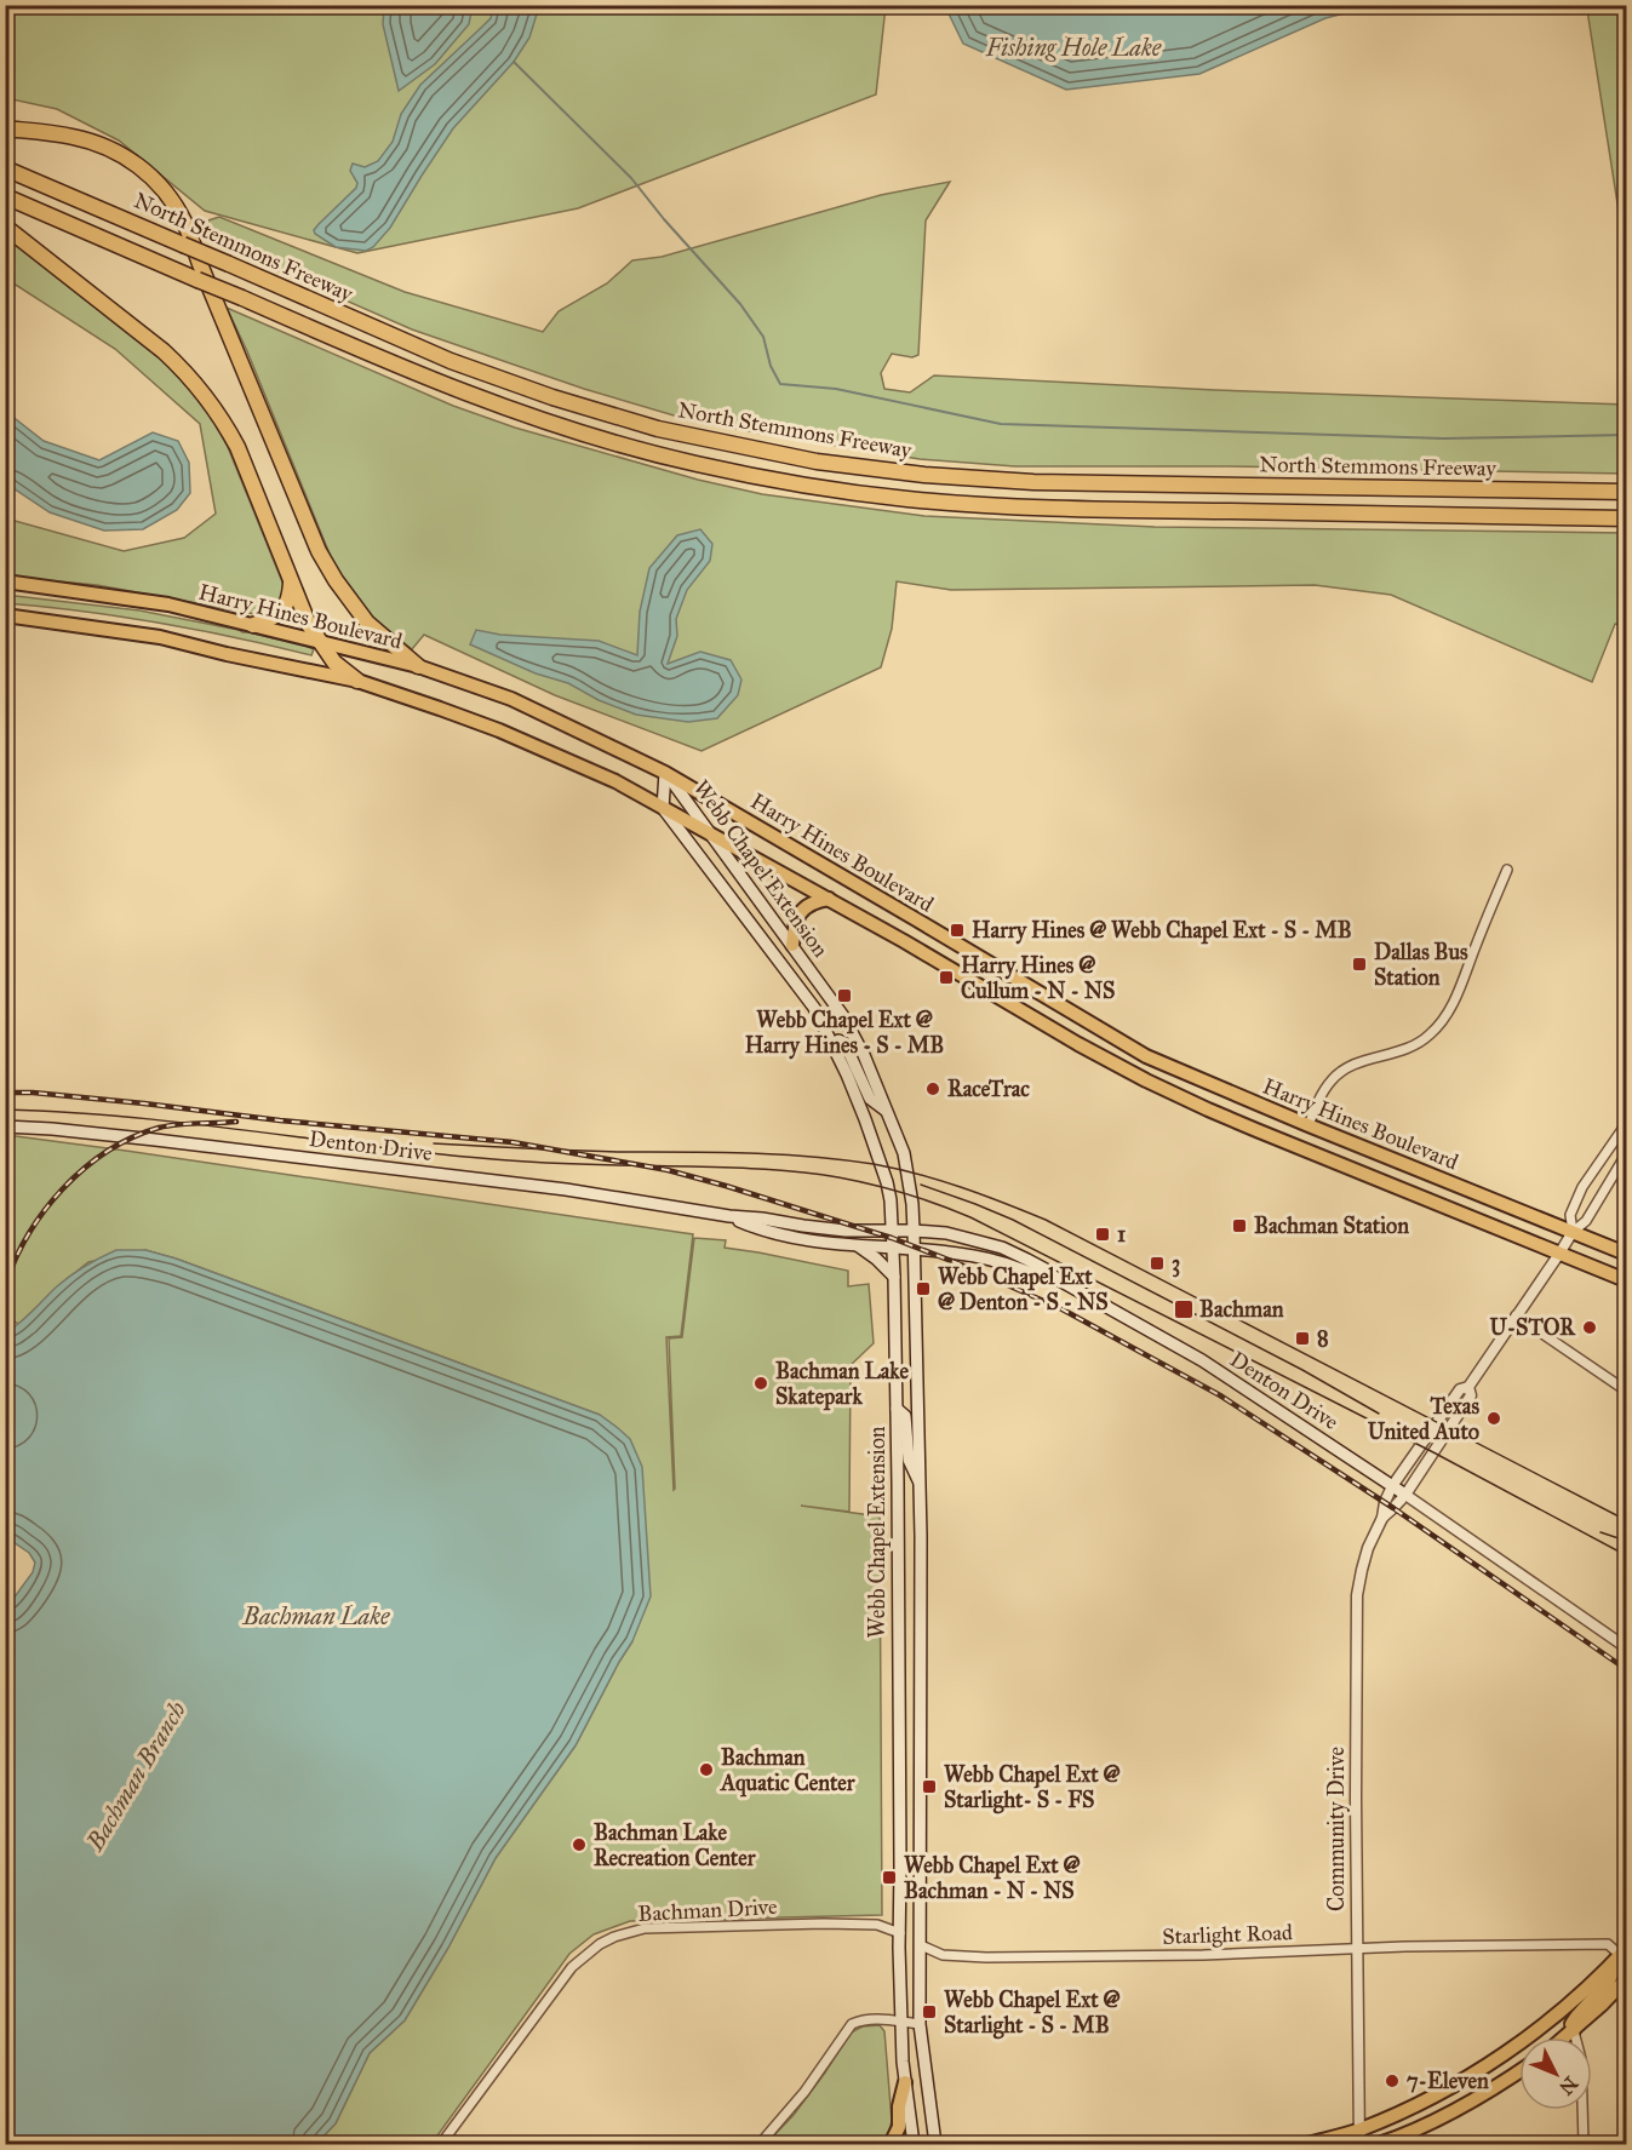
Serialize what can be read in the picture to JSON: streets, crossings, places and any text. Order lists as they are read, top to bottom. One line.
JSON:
{"streets":{"highway":["North Stemmons Freeway"],"main road":["Harry Hines Boulevard","Webb Chapel Extension","Denton Drive"],"street":["Community Drive","Bachman Drive","Starlight Road"]},"crossings":[["Harry Hines Boulevard","Webb Chapel Extension"],["Harry Hines Boulevard","Community Drive"],["Webb Chapel Extension","Denton Drive"],["Webb Chapel Extension","Bachman Drive"],["Webb Chapel Extension","Starlight Road"],["Denton Drive","Community Drive"],["Community Drive","Starlight Road"]],"water":["Fishing Hole Lake","Bachman Lake","Bachman Branch"],"places":{"transit":["Harry Hines @ Webb Chapel Ext - S - MB","Dallas Bus Station","Harry Hines @ Cullum - N - NS","Webb Chapel Ext @ Harry Hines - S - MB","Bachman Station","1","3","Webb Chapel Ext @ Denton - S - NS","Bachman","8","Webb Chapel Ext @ Starlight- S - FS","Webb Chapel Ext @ Bachman - N - NS","Webb Chapel Ext @ Starlight - S - MB"],"other":["RaceTrac","U-STOR","Bachman Lake Skatepark","Texas United Auto","Bachman Aquatic Center","Bachman Lake Recreation Center","7-Eleven"]},"north":"bottom right"}
